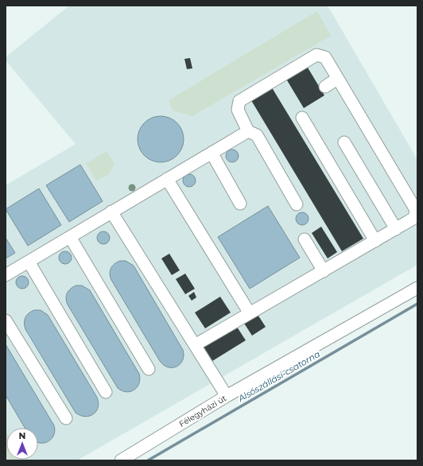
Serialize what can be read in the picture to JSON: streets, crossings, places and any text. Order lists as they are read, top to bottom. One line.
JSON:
{"streets":{"street":["Félegyházi út"]},"water":["Alsószállási-csatorna"],"north":"top"}
